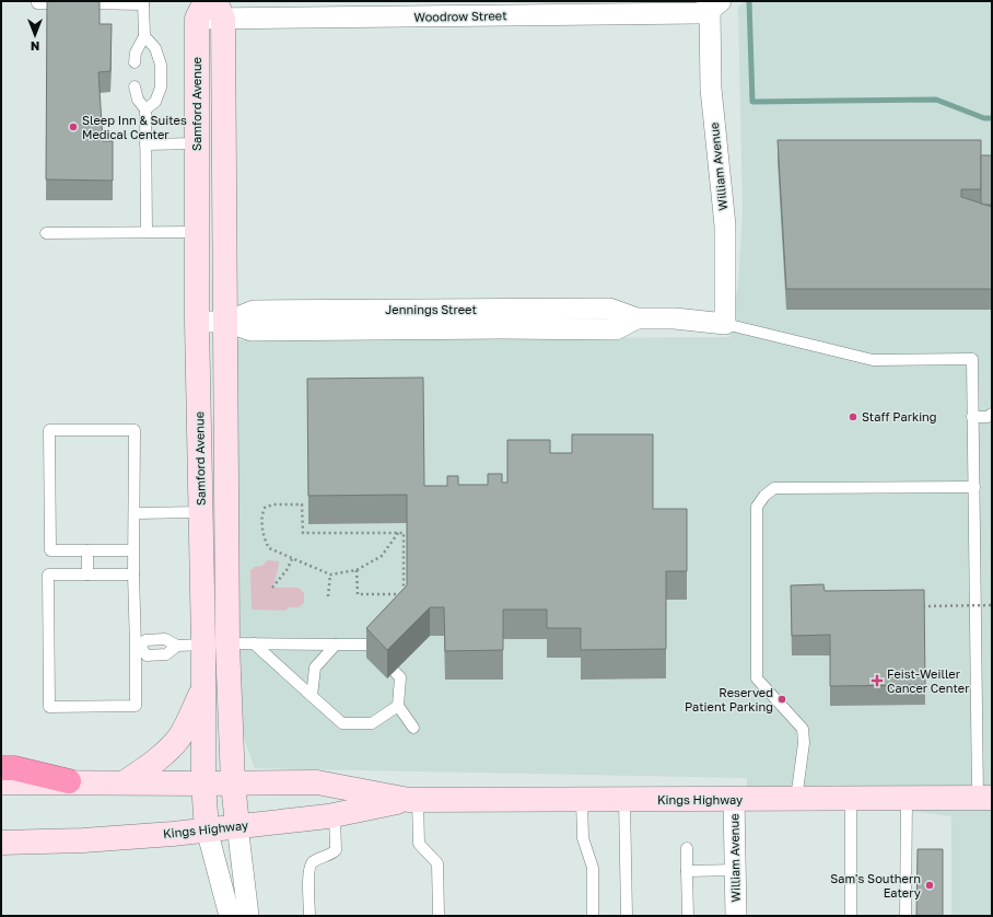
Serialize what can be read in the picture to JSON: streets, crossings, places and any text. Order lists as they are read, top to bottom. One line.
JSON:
{"streets":{"street":["Woodrow Street","Samford Avenue","William Avenue","Jennings Street","Kings Highway"]},"crossings":[["Woodrow Street","Samford Avenue"],["Woodrow Street","William Avenue"],["Samford Avenue","Jennings Street"],["Samford Avenue","Kings Highway"],["William Avenue","Jennings Street"],["William Avenue","Kings Highway"]],"places":{"other":["Sleep Inn & Suites Medical Center","Staff Parking","Reserved Patient Parking","Sam's Southern Eatery"],"health":["Feist-Weiller Cancer Center"]},"north":"bottom"}
